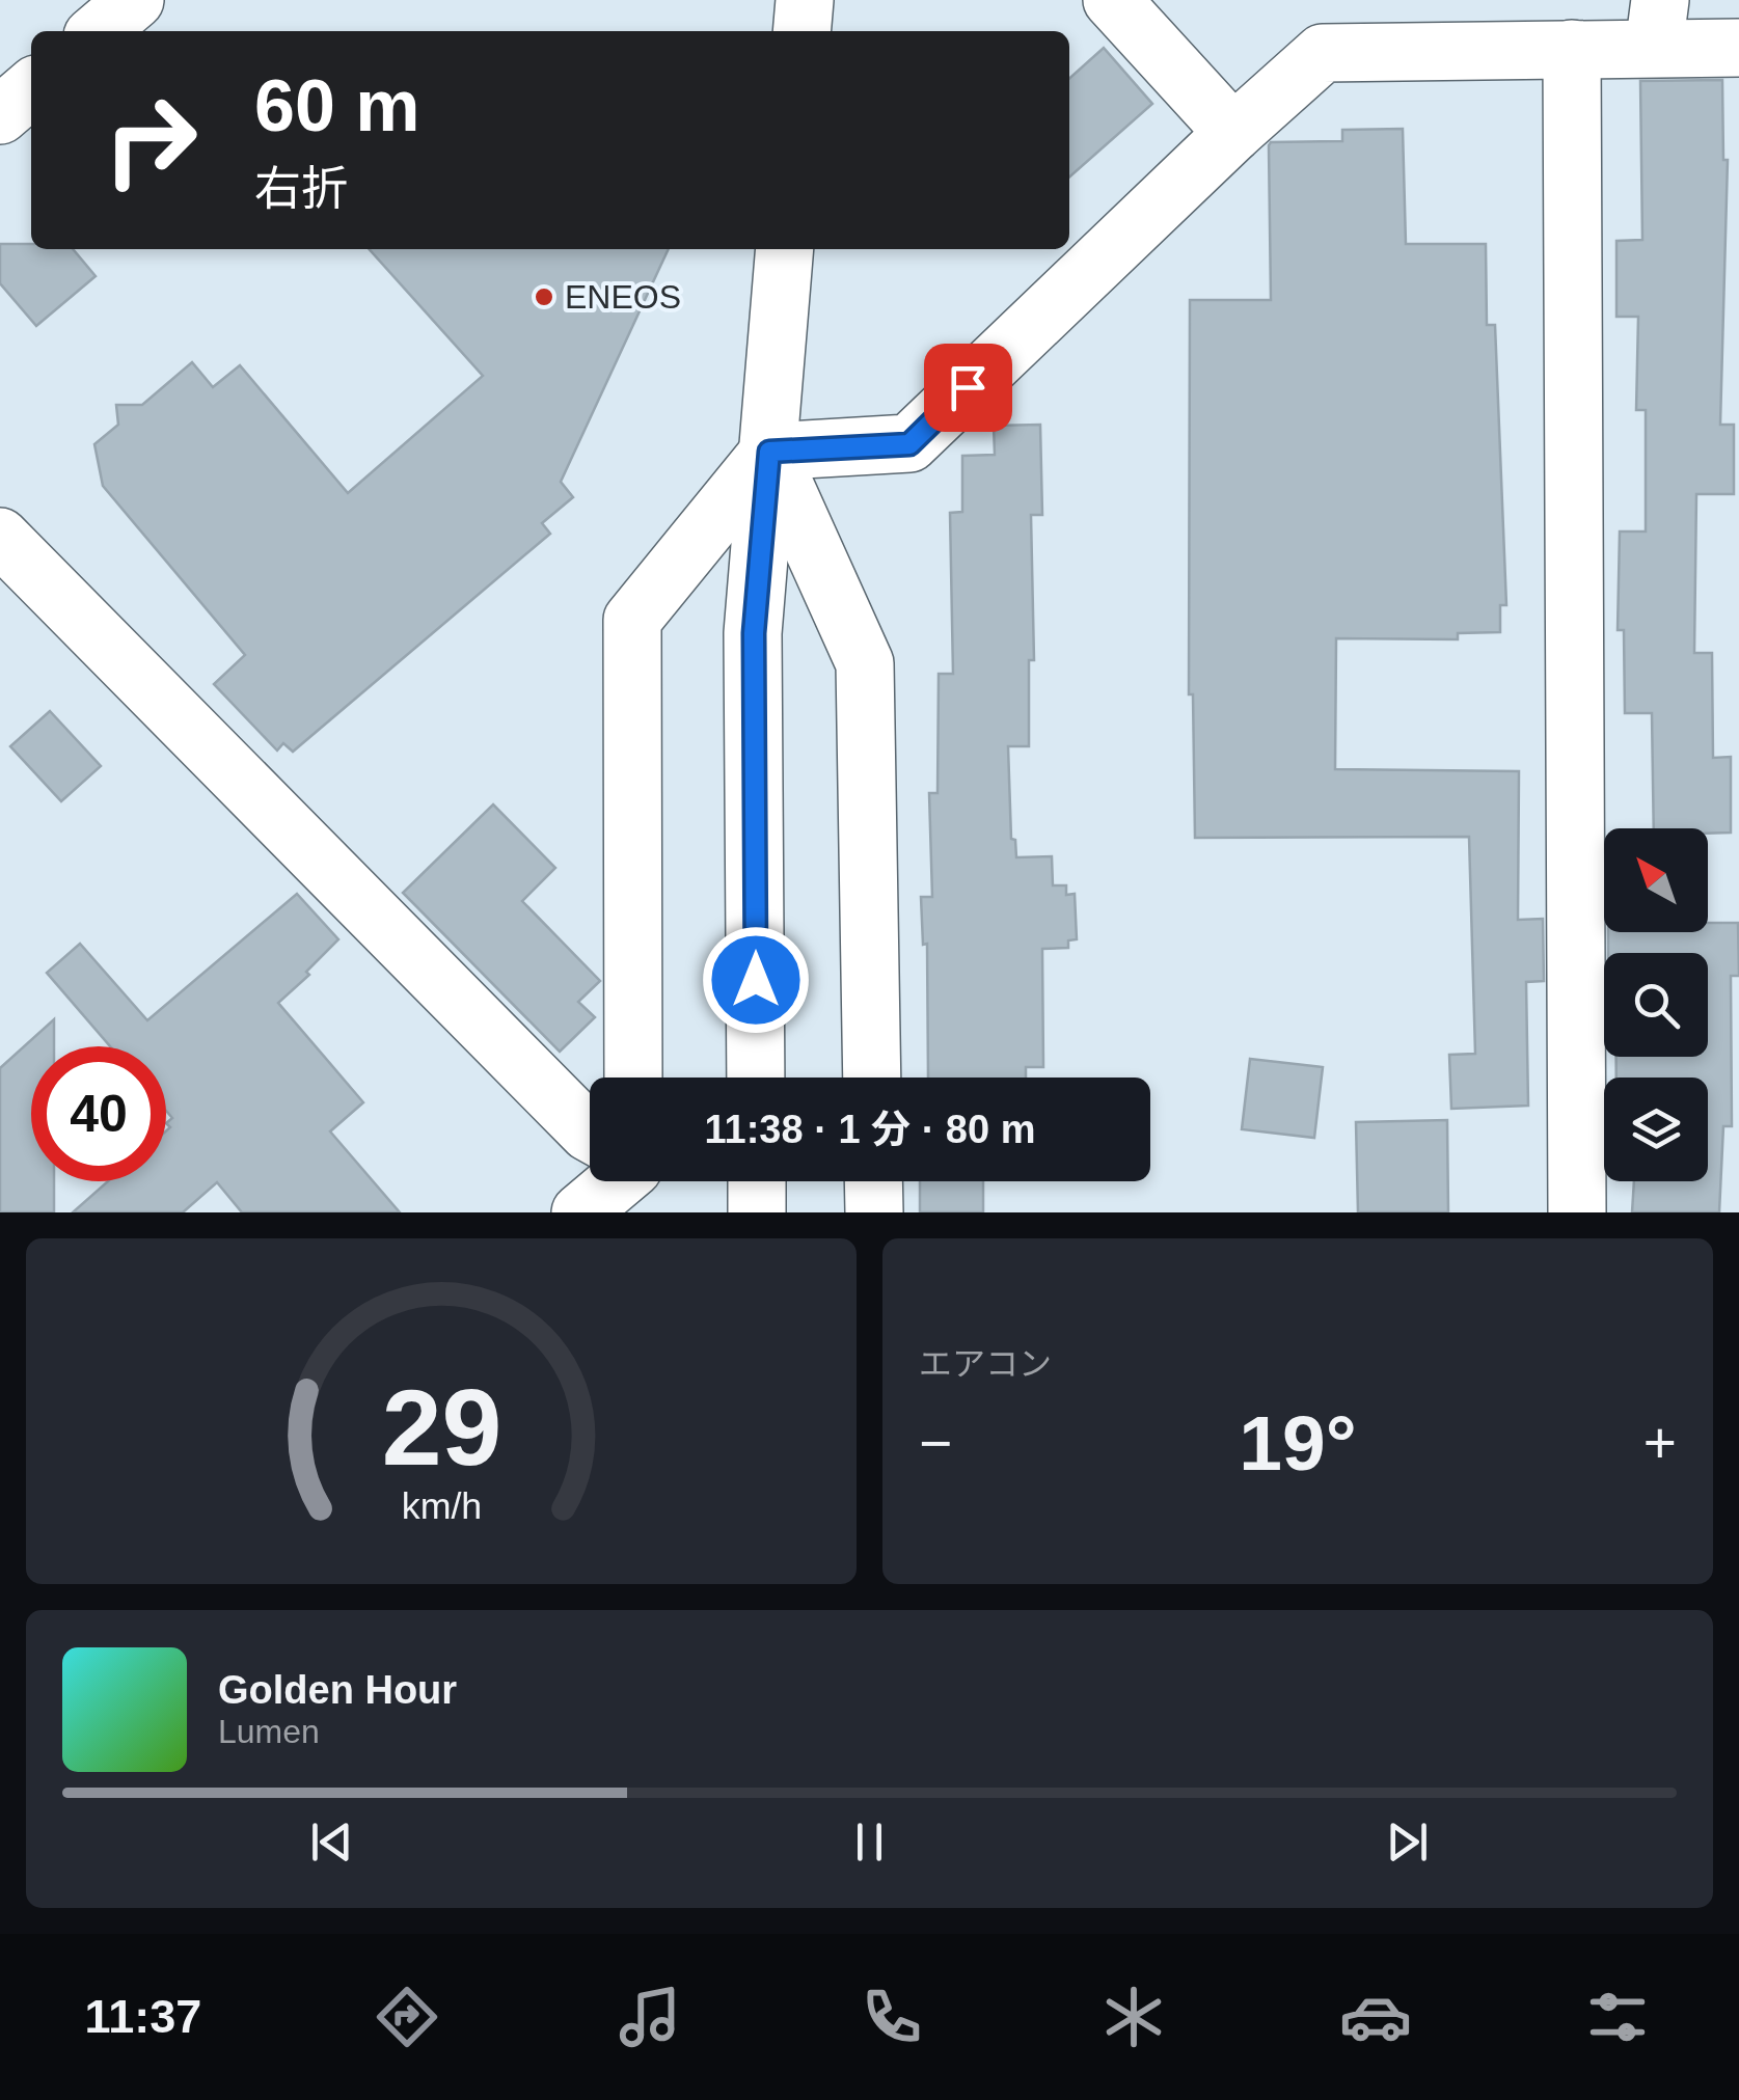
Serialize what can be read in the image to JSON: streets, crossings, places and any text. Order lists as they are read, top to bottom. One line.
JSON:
{"places":["ENEOS"],"north":"top left","page":{"turn":["60 m","右折"],"limit":"40","trip":"11:38 · 1 分 · 80 m","tile":"エアコン","heat":["−","19°","+"],"song":["Golden Hour","Lumen"],"tabs":"11:37","gauge":["29","km/h"]}}
